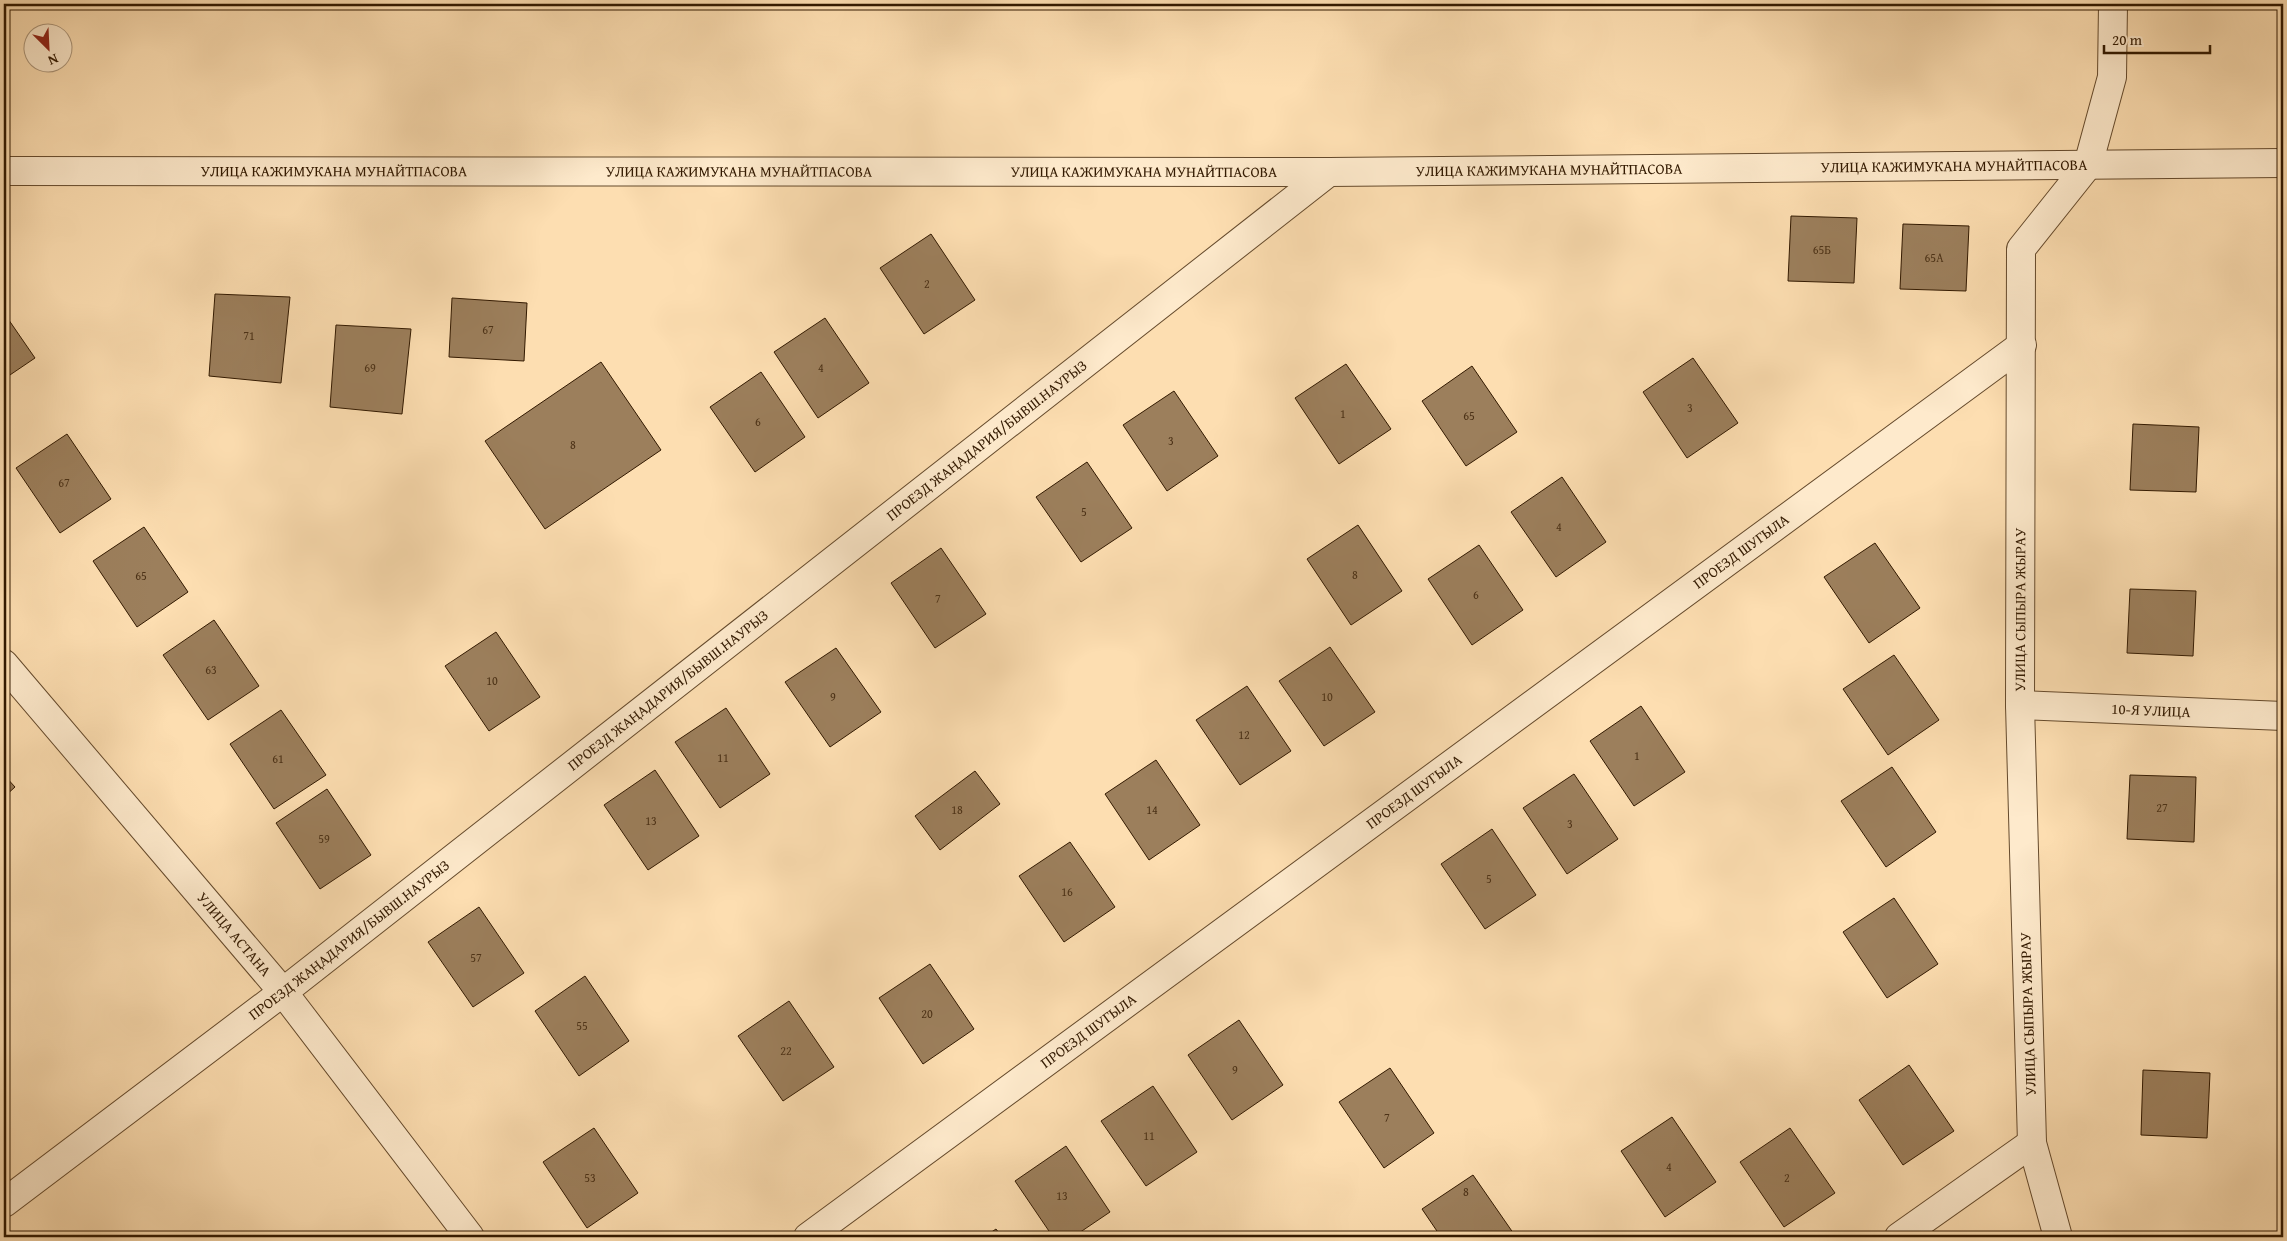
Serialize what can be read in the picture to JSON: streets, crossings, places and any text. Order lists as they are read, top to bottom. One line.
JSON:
{"streets":{"street":["УЛИЦА КАЖИМУКАНА МУНАЙТПАСОВА","ПРОЕЗД ЖАҢАДАРИЯ/БЫВШ.НАУРЫЗ","ПРОЕЗД ШУГЫЛА","УЛИЦА СЫПЫРА ЖЫРАУ","10-Я УЛИЦА","УЛИЦА АСТАНА"]},"crossings":[["УЛИЦА КАЖИМУКАНА МУНАЙТПАСОВА","ПРОЕЗД ЖАҢАДАРИЯ/БЫВШ.НАУРЫЗ"],["УЛИЦА КАЖИМУКАНА МУНАЙТПАСОВА","УЛИЦА СЫПЫРА ЖЫРАУ"],["ПРОЕЗД ЖАҢАДАРИЯ/БЫВШ.НАУРЫЗ","УЛИЦА АСТАНА"],["ПРОЕЗД ШУГЫЛА","УЛИЦА СЫПЫРА ЖЫРАУ"],["УЛИЦА СЫПЫРА ЖЫРАУ","10-Я УЛИЦА"]],"house_numbers":["65Б","65А","2","67","71","69","4","3","1","65","6","3","8","67","5","4","8","65","6","7","63","10","9","10","12","1","11","61","27","18","14","13","3","59","5","16","57","20","55","22","9","7","11","4","53","2","8","13"],"scale_bar":"20 m","north":"bottom right"}
